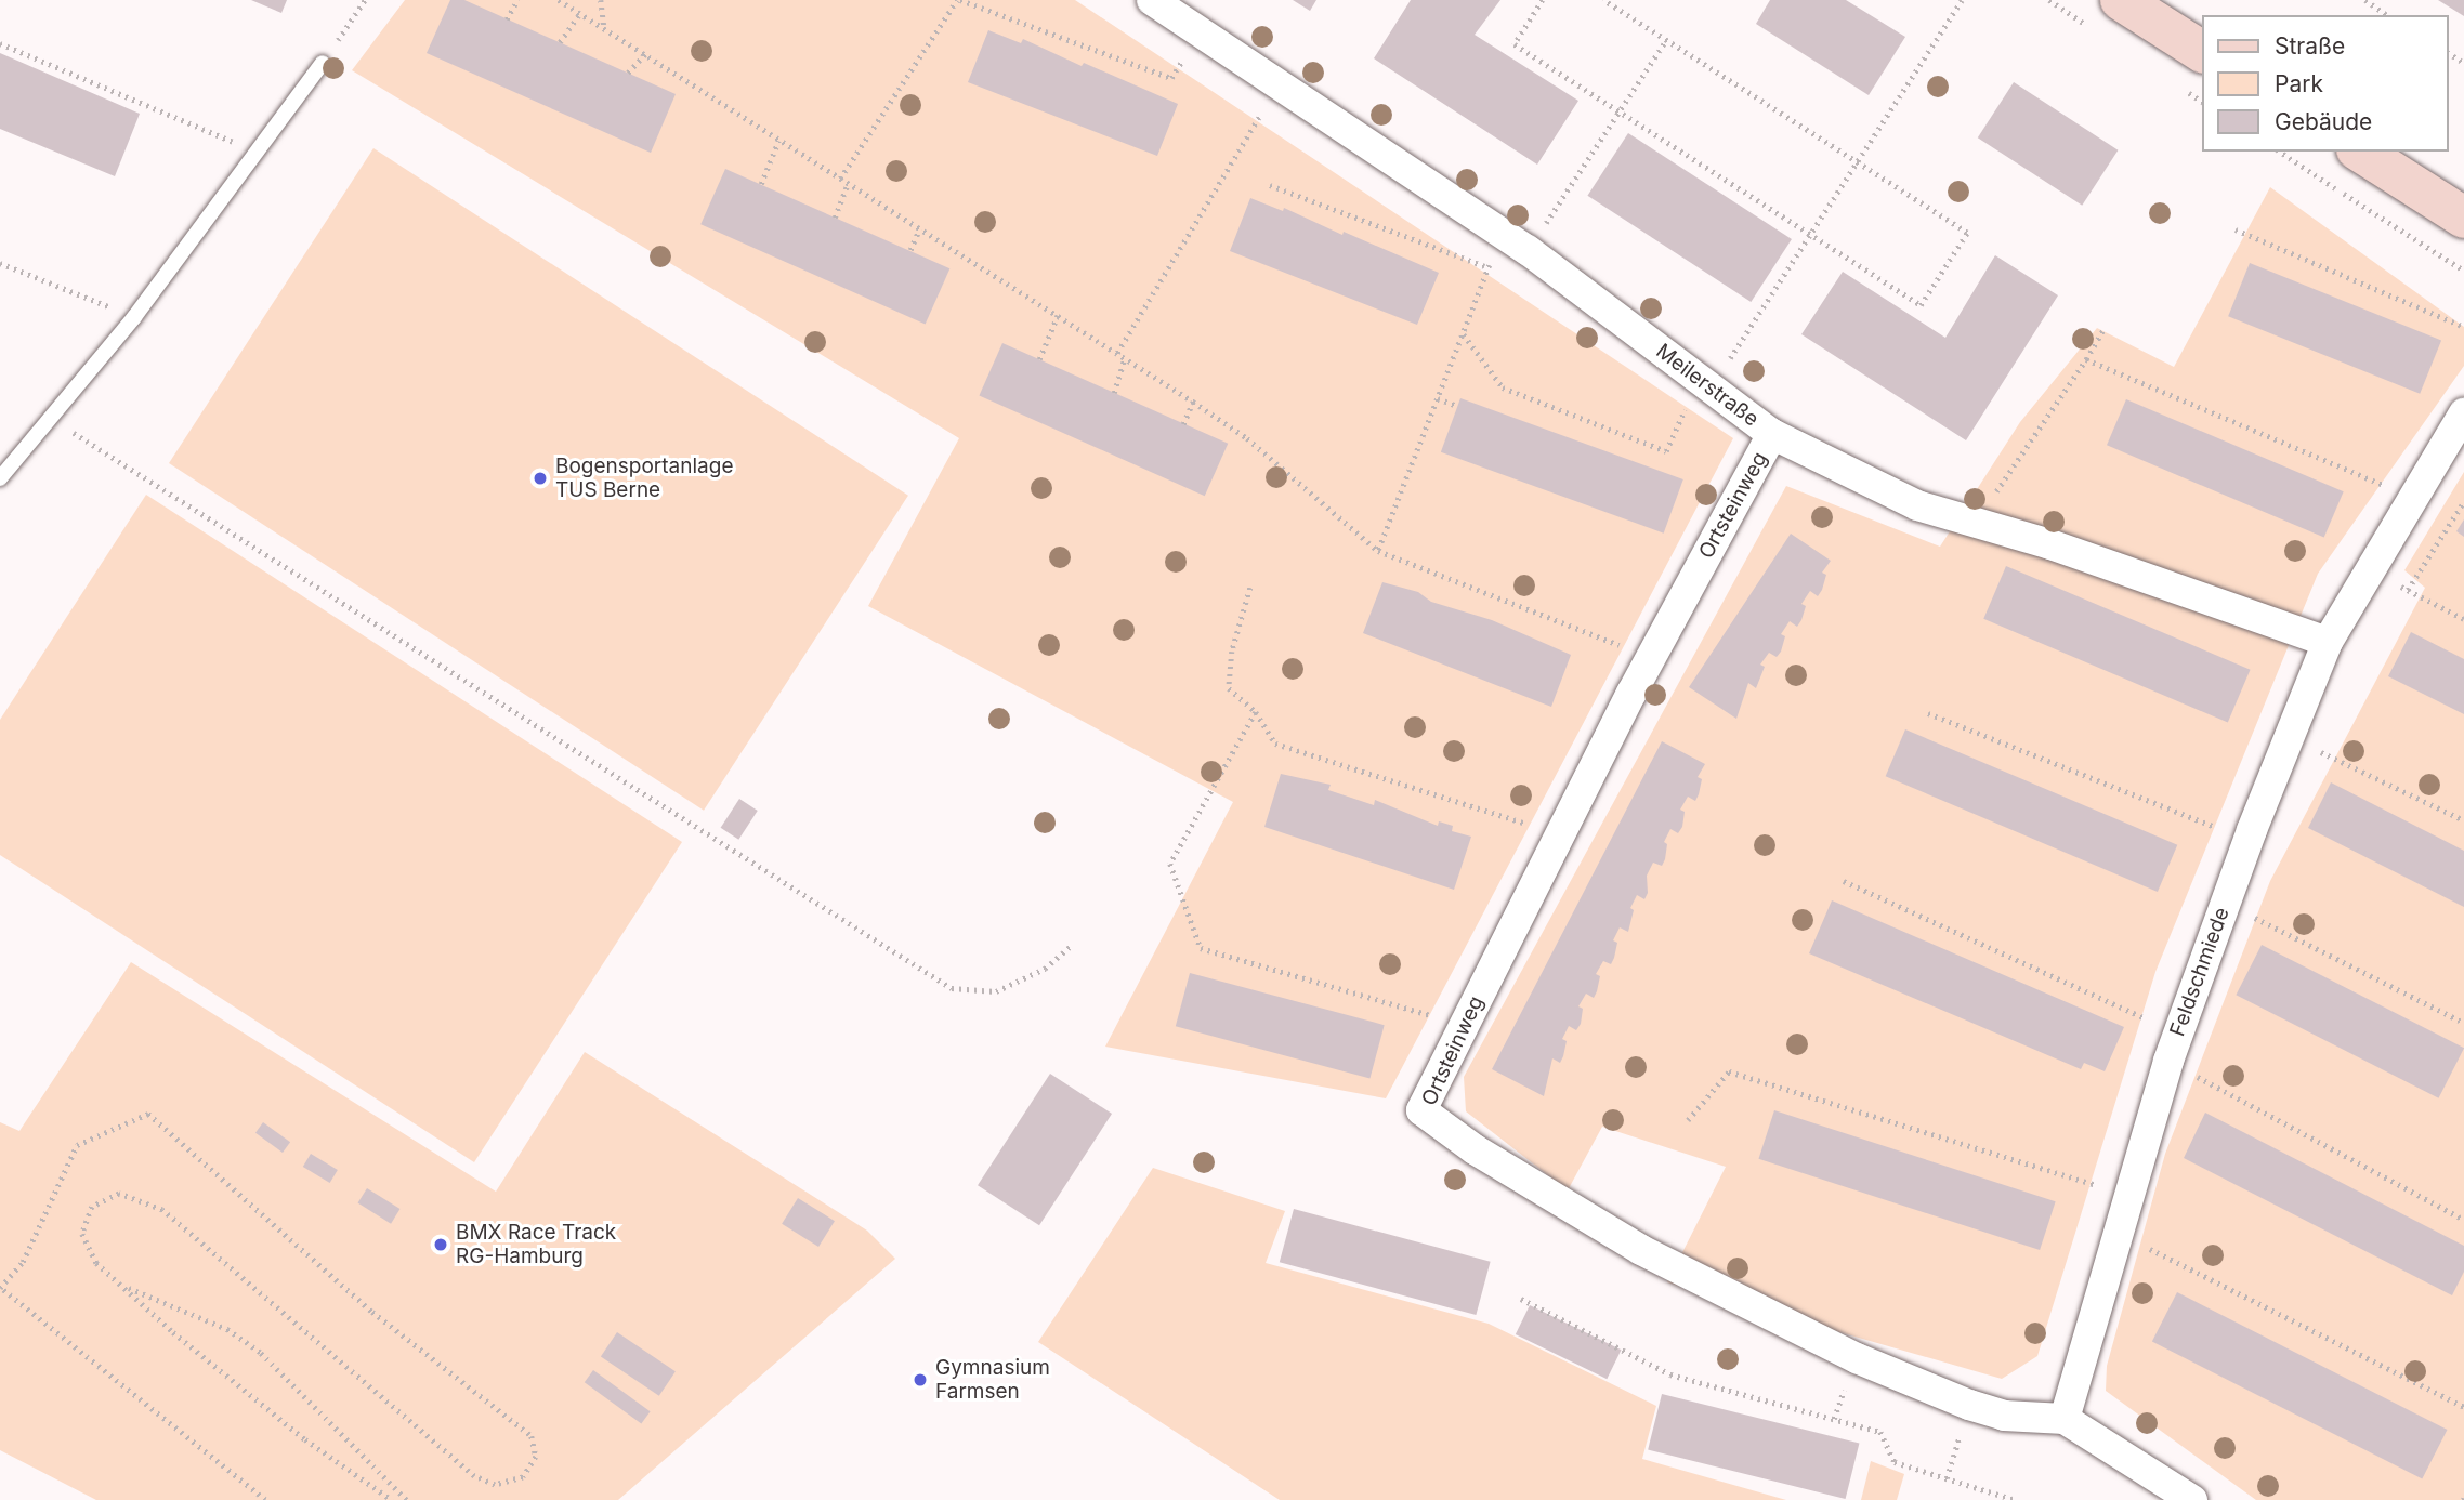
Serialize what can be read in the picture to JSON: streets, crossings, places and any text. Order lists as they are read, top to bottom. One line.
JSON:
{"streets":{"street":["Meilerstraße","Ortsteinweg","Feldschmiede"]},"crossings":[["Meilerstraße","Ortsteinweg"],["Meilerstraße","Feldschmiede"],["Ortsteinweg","Feldschmiede"]],"places":["Bogensportanlage TUS Berne","BMX Race Track RG-Hamburg","Gymnasium Farmsen"],"legend":["Straße","Park","Gebäude"]}
